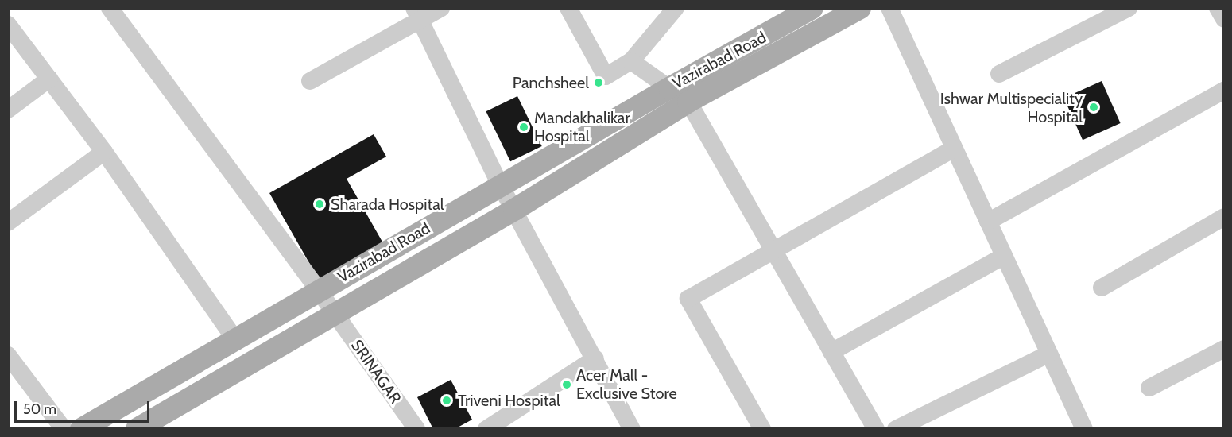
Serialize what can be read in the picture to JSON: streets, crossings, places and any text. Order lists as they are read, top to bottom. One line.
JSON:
{"streets":{"main road":["Vazirabad Road"],"street":["SRINAGAR"]},"crossings":[["Vazirabad Road","SRINAGAR"]],"places":["Panchsheel","Ishwar Multispeciality Hospital","Mandakhalikar Hospital","Sharada Hospital","Acer Mall - Exclusive Store","Triveni Hospital"],"scale_bar":"50 m"}
